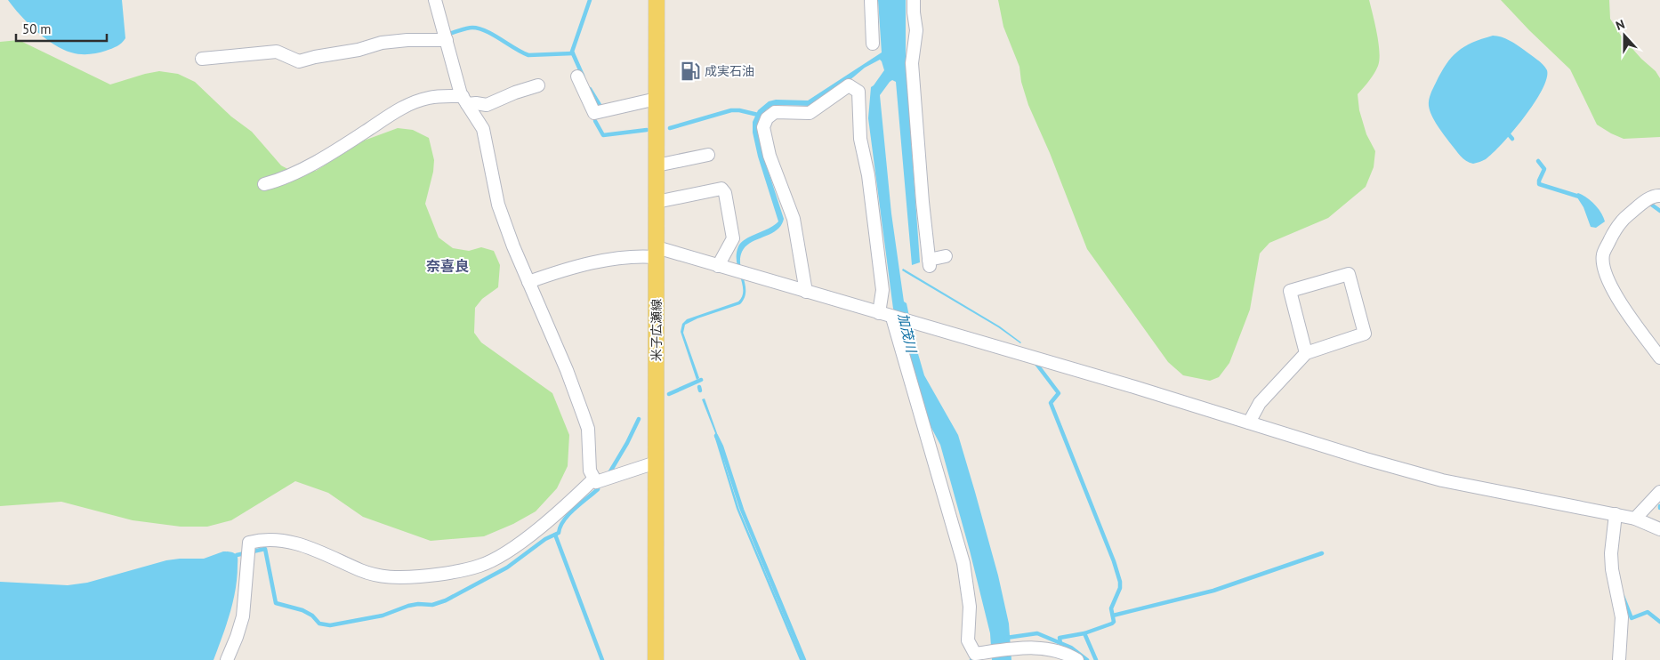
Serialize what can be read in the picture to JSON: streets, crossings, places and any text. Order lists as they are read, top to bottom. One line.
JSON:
{"streets":{"main road":["米子広瀬線"]},"districts":["奈喜良"],"water":["加茂川"],"places":{"fuel station":["成実石油"]},"scale_bar":"50 m","north":"top"}
